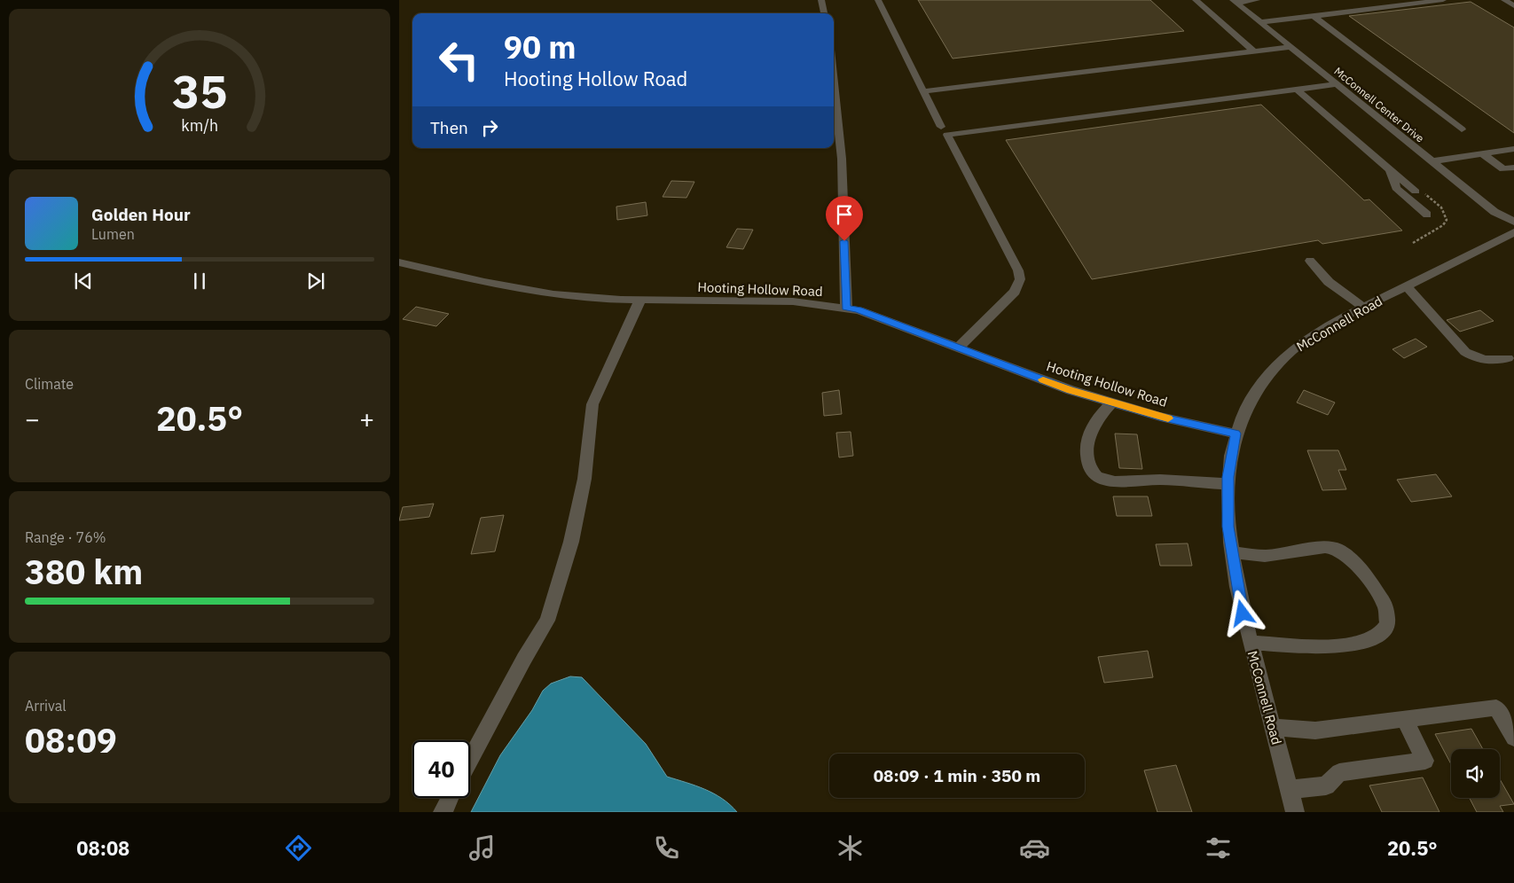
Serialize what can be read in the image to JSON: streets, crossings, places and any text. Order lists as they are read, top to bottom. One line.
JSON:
{"streets":{"street":["McConnell Center Drive","Hooting Hollow Road","McConnell Road"]},"crossings":[["Hooting Hollow Road","McConnell Road"]],"page":{"turn":["90 m","Hooting Hollow Road"],"then":"Then","song":["Golden Hour","Lumen"],"tile":["Climate",["Range · 76%","380 km"],["Arrival","08:09"]],"heat":["−","20.5°","+"],"limit":"40","trip":"08:09 · 1 min · 350 m","tabs":["08:08","20.5°"],"gauge":["35","km/h"]}}
